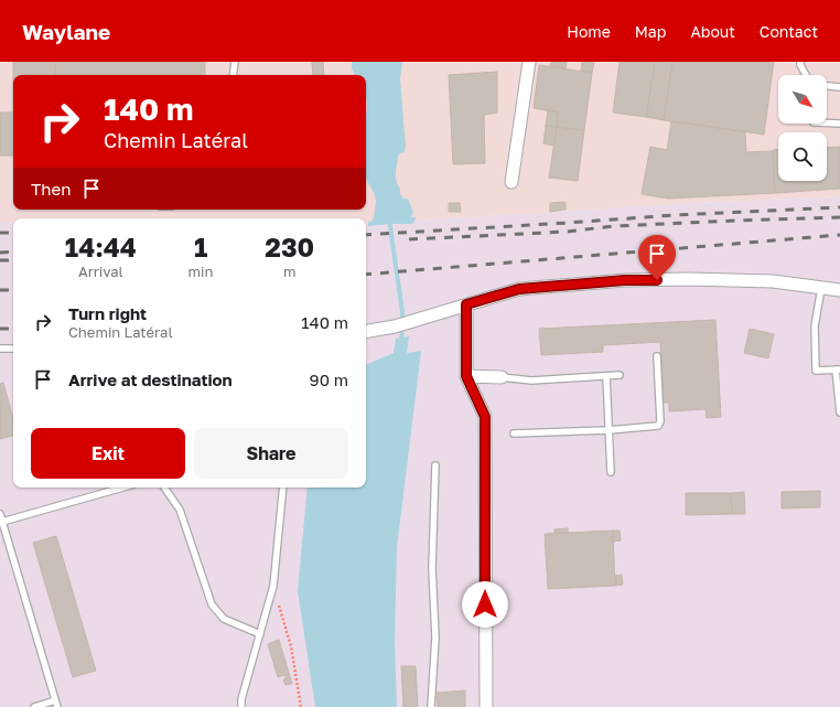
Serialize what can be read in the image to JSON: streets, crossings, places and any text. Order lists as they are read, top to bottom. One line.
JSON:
{"north":"bottom right","page":{"header":"Waylane","nav":["Home","Map","About","Contact"],"turn":["140 m","Chemin Latéral"],"then":"Then","eta":["14:44","Arrival","1","min","230","m"],"list":[{"name":"Turn right","note":"Chemin Latéral","value":"140 m"},{"name":"Arrive at destination","value":"90 m"}],"buttons":["Exit","Share"]}}
